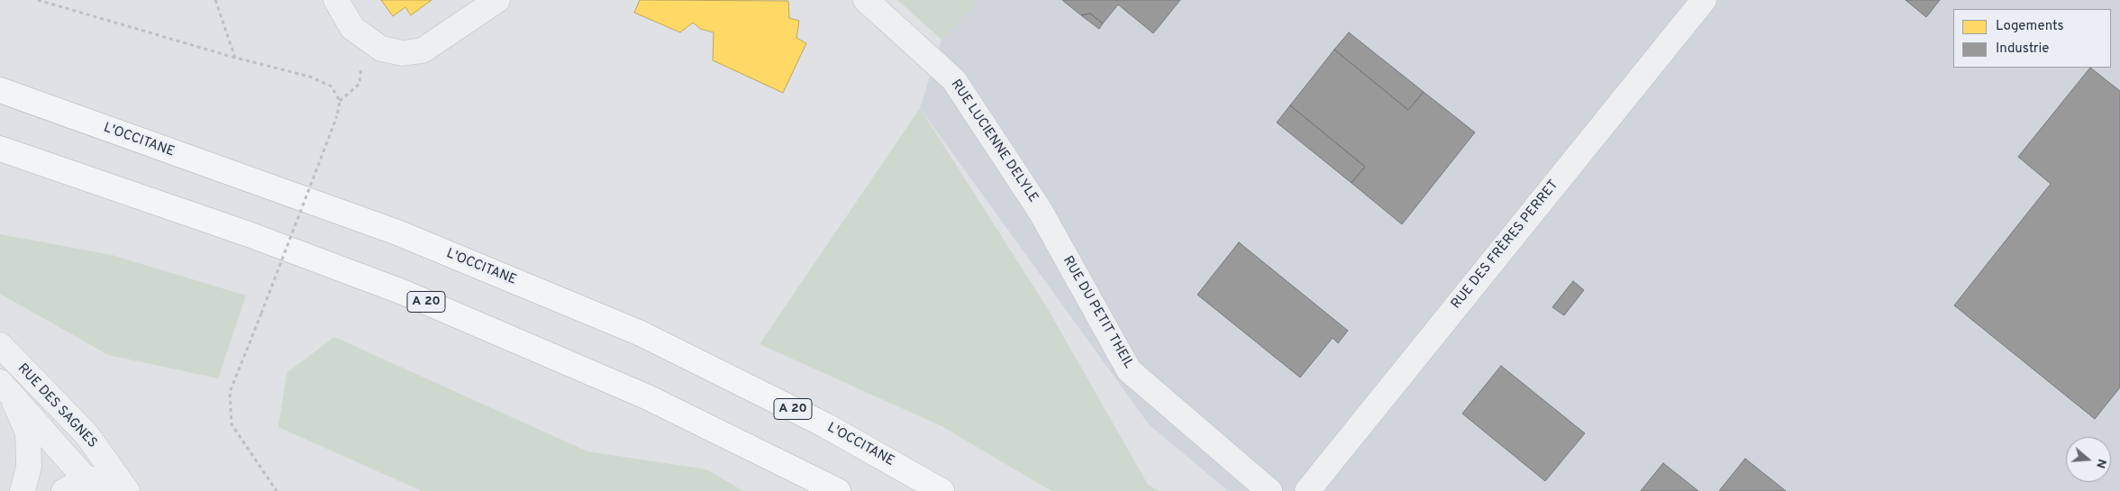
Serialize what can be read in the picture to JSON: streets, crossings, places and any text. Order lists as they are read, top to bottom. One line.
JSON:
{"streets":{"highway":["L'OCCITANE","A 20"],"street":["RUE LUCIENNE DELYLE","RUE DES FRÈRES PERRET","RUE DU PETIT THEIL","RUE DES SAGNES"]},"crossings":[["RUE LUCIENNE DELYLE","RUE DU PETIT THEIL"]],"legend":["Logements","Industrie"],"north":"right"}
